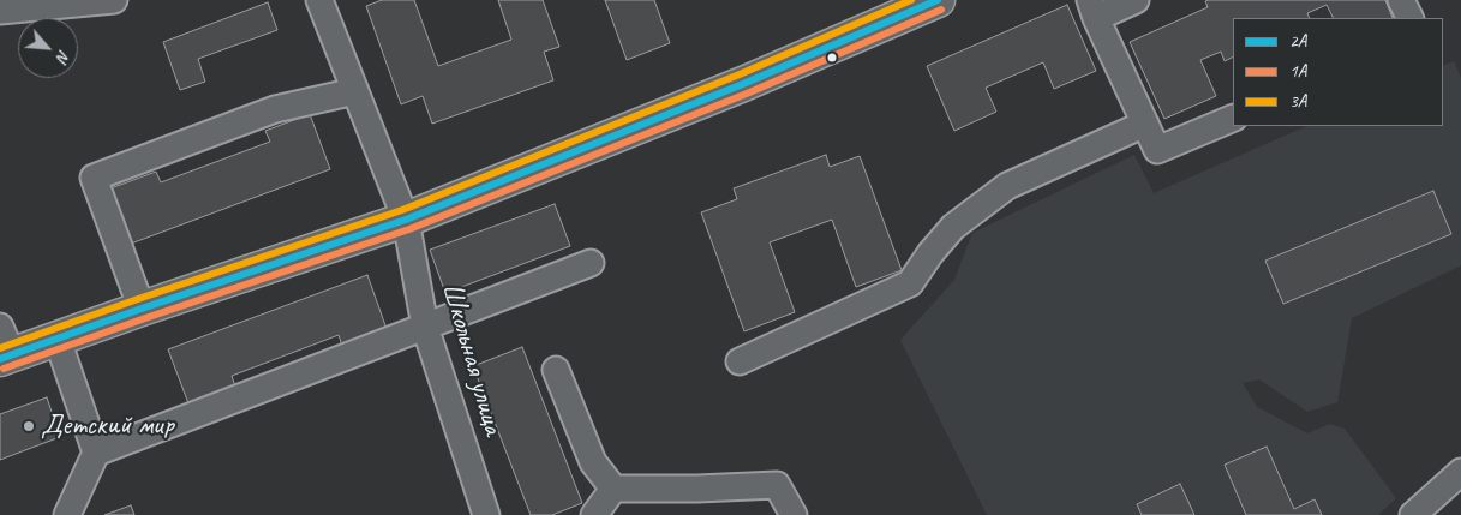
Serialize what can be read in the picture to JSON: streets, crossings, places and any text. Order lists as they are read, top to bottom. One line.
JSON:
{"streets":{"street":["Школьная улица"]},"places":["Детский мир"],"lines":["transit line 2А","transit line 3А","transit line 1А"],"legend":["2А","1А","3А"],"north":"bottom right"}
